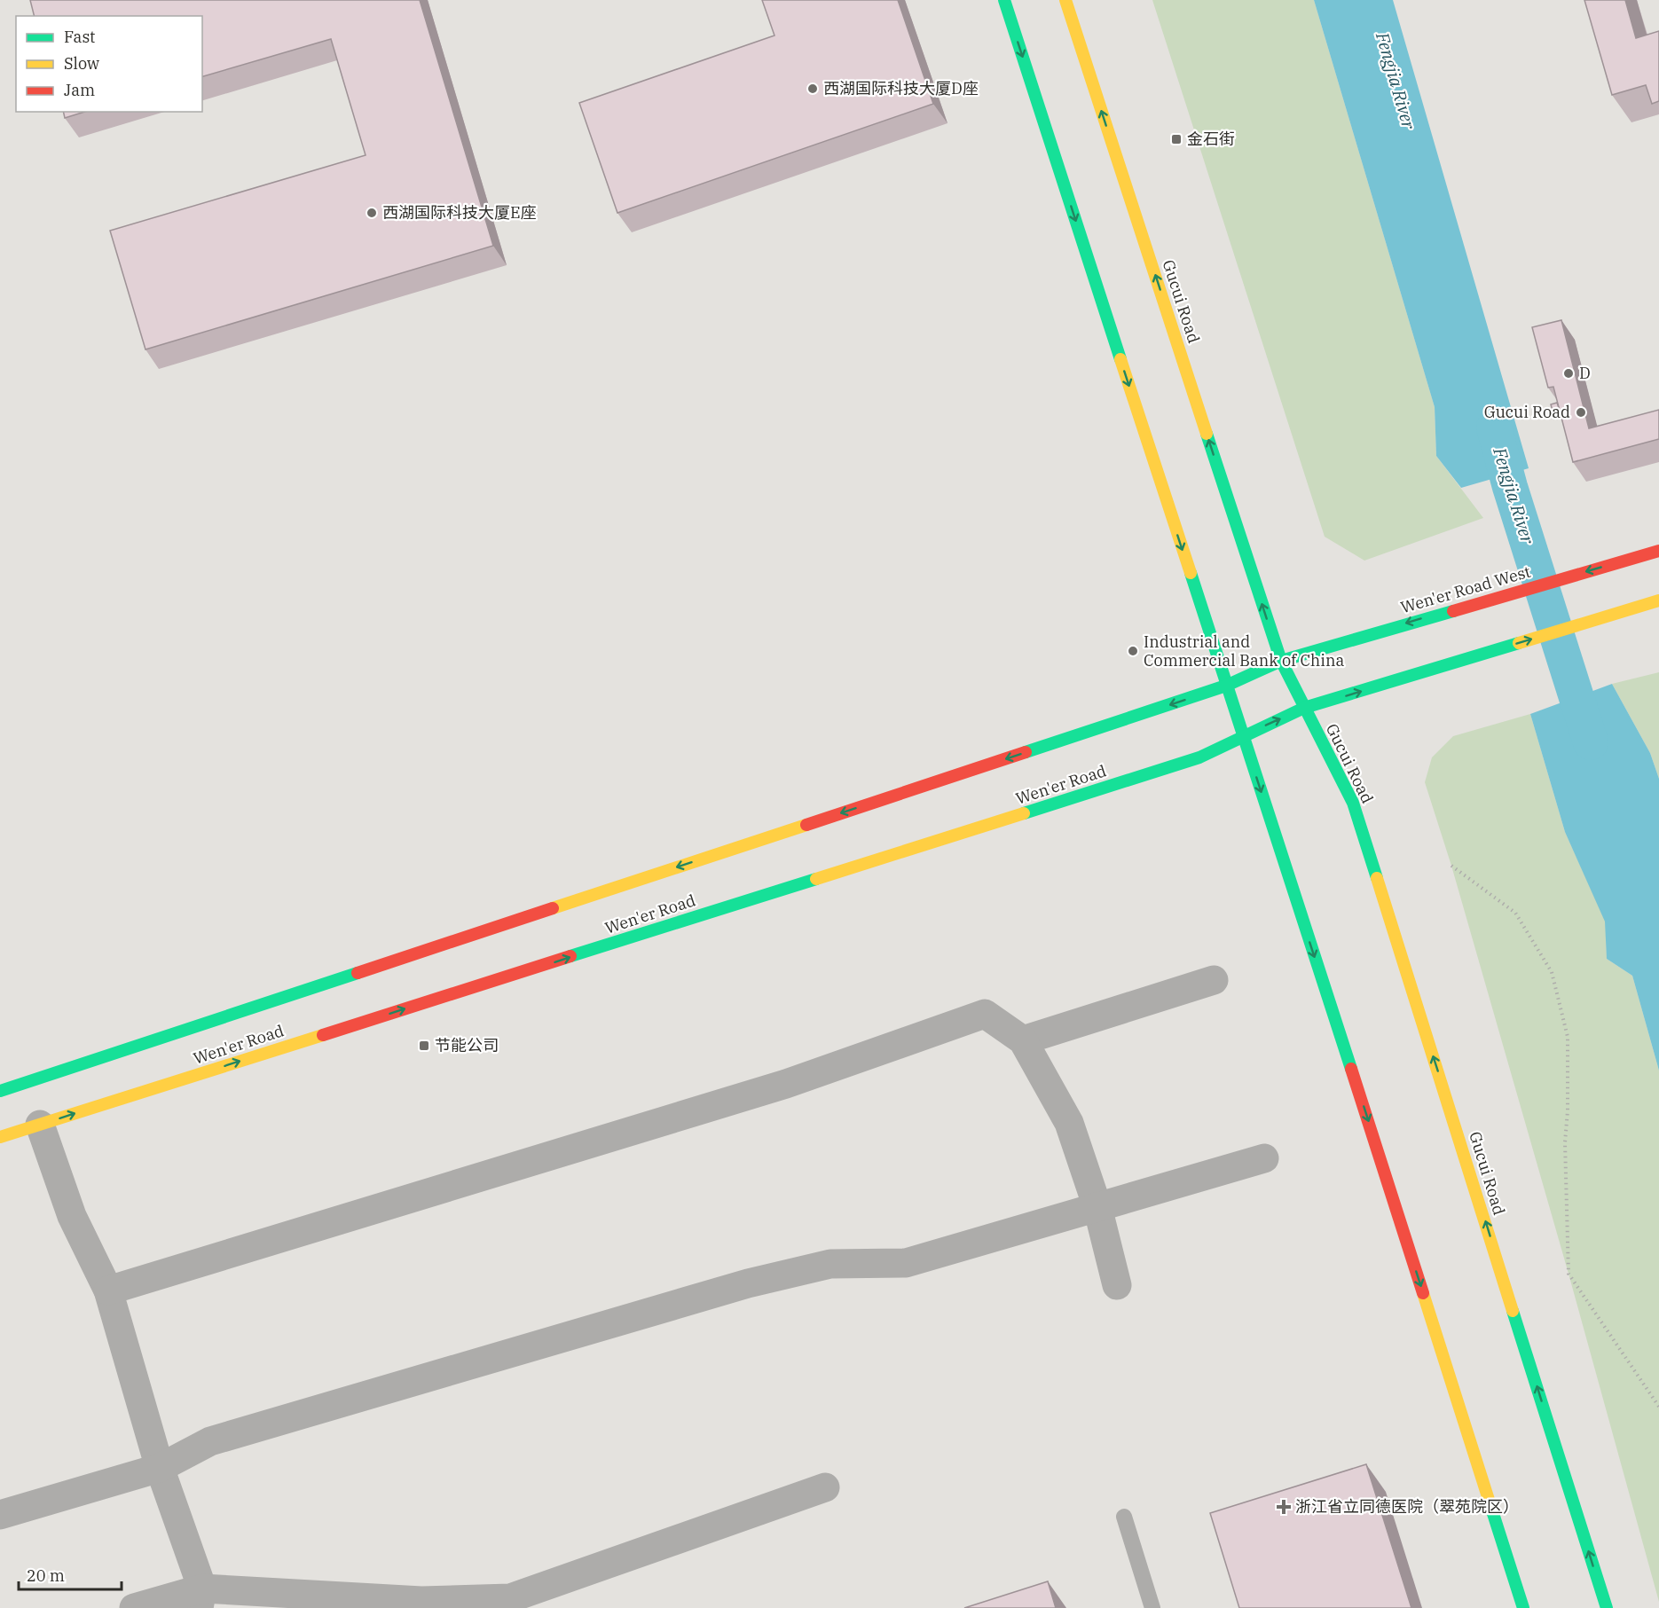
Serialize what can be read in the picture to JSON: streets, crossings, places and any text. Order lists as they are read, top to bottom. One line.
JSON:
{"streets":{"main road":["Gucui Road","Wen'er Road West","Wen'er Road"]},"crossings":[["Gucui Road","Wen'er Road West"],["Gucui Road","Wen'er Road"],["Wen'er Road West","Wen'er Road"]],"water":["Fengjia River"],"places":{"other":["西湖国际科技大厦D座","西湖国际科技大厦E座","D","Gucui Road","Industrial and Commercial Bank of China"],"transit":["金石街","节能公司"],"health":["浙江省立同德医院（翠苑院区）"]},"legend":["Fast","Slow","Jam"],"scale_bar":"20 m"}
